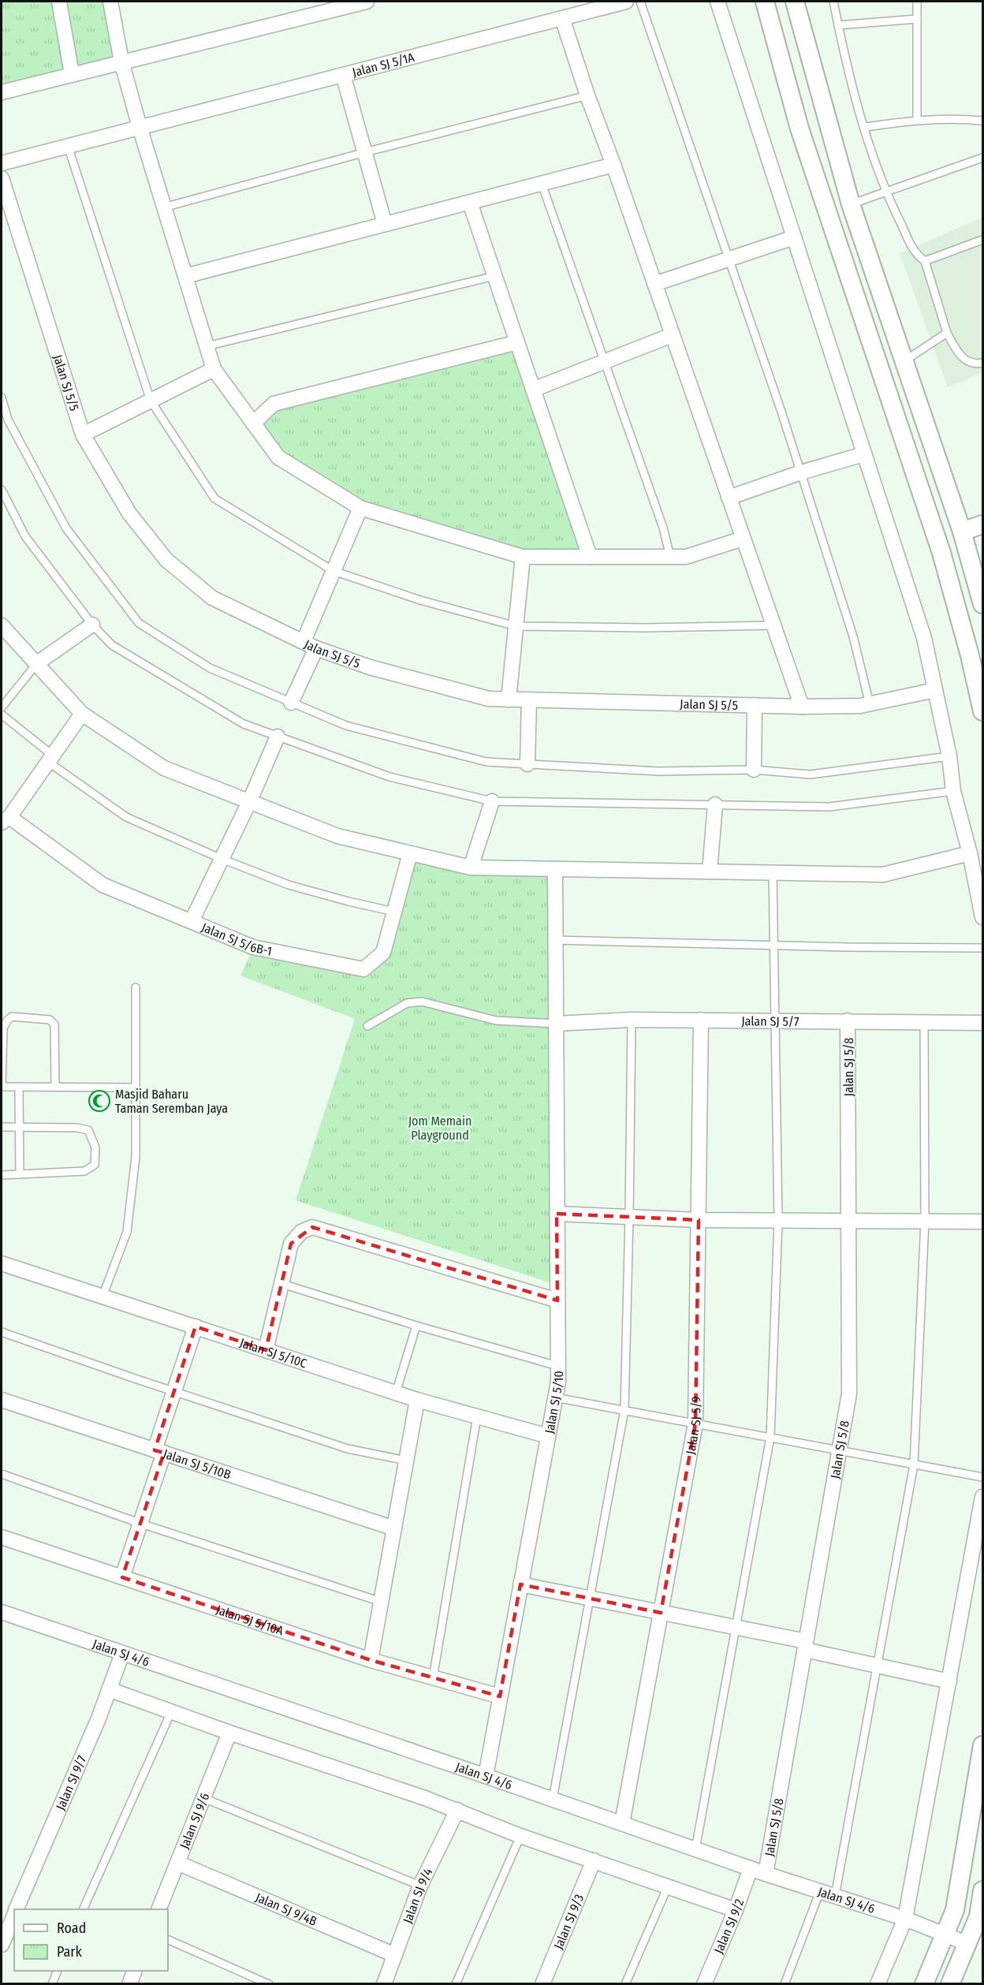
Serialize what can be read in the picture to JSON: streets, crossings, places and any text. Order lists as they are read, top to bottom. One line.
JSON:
{"streets":{"street":["Jalan SJ 5/1A","Jalan SJ 5/5","Jalan SJ 5/6B-1","Jalan SJ 5/7","Jalan SJ 5/8","Jalan SJ 5/10C","Jalan SJ 5/10","Jalan SJ 5/9","Jalan SJ 5/10B","Jalan SJ 5/10A","Jalan SJ 4/6","Jalan SJ 9/7","Jalan SJ 9/6","Jalan SJ 9/4","Jalan SJ 9/4B","Jalan SJ 9/3","Jalan SJ 9/2"]},"crossings":[["Jalan SJ 5/7","Jalan SJ 5/8"],["Jalan SJ 5/7","Jalan SJ 5/10"],["Jalan SJ 5/7","Jalan SJ 5/9"],["Jalan SJ 5/8","Jalan SJ 4/6"],["Jalan SJ 5/10C","Jalan SJ 5/10"],["Jalan SJ 5/10","Jalan SJ 5/10A"],["Jalan SJ 5/10","Jalan SJ 4/6"],["Jalan SJ 5/9","Jalan SJ 4/6"],["Jalan SJ 4/6","Jalan SJ 9/7"],["Jalan SJ 4/6","Jalan SJ 9/2"],["Jalan SJ 9/6","Jalan SJ 9/4B"],["Jalan SJ 9/4","Jalan SJ 9/4B"]],"parks":["Jom Memain Playground"],"places":{"mosque":["Masjid Baharu Taman Seremban Jaya"]},"legend":["Road","Park"]}
